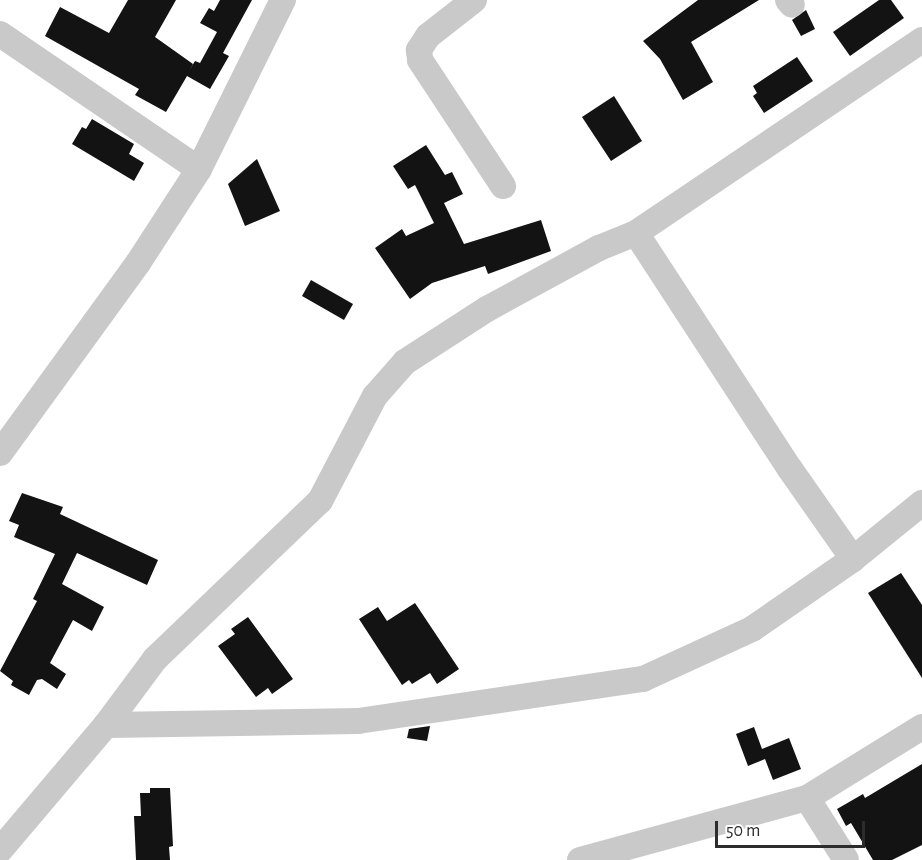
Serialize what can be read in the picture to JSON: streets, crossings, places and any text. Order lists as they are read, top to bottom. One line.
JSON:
{"scale_bar":"50 m"}
